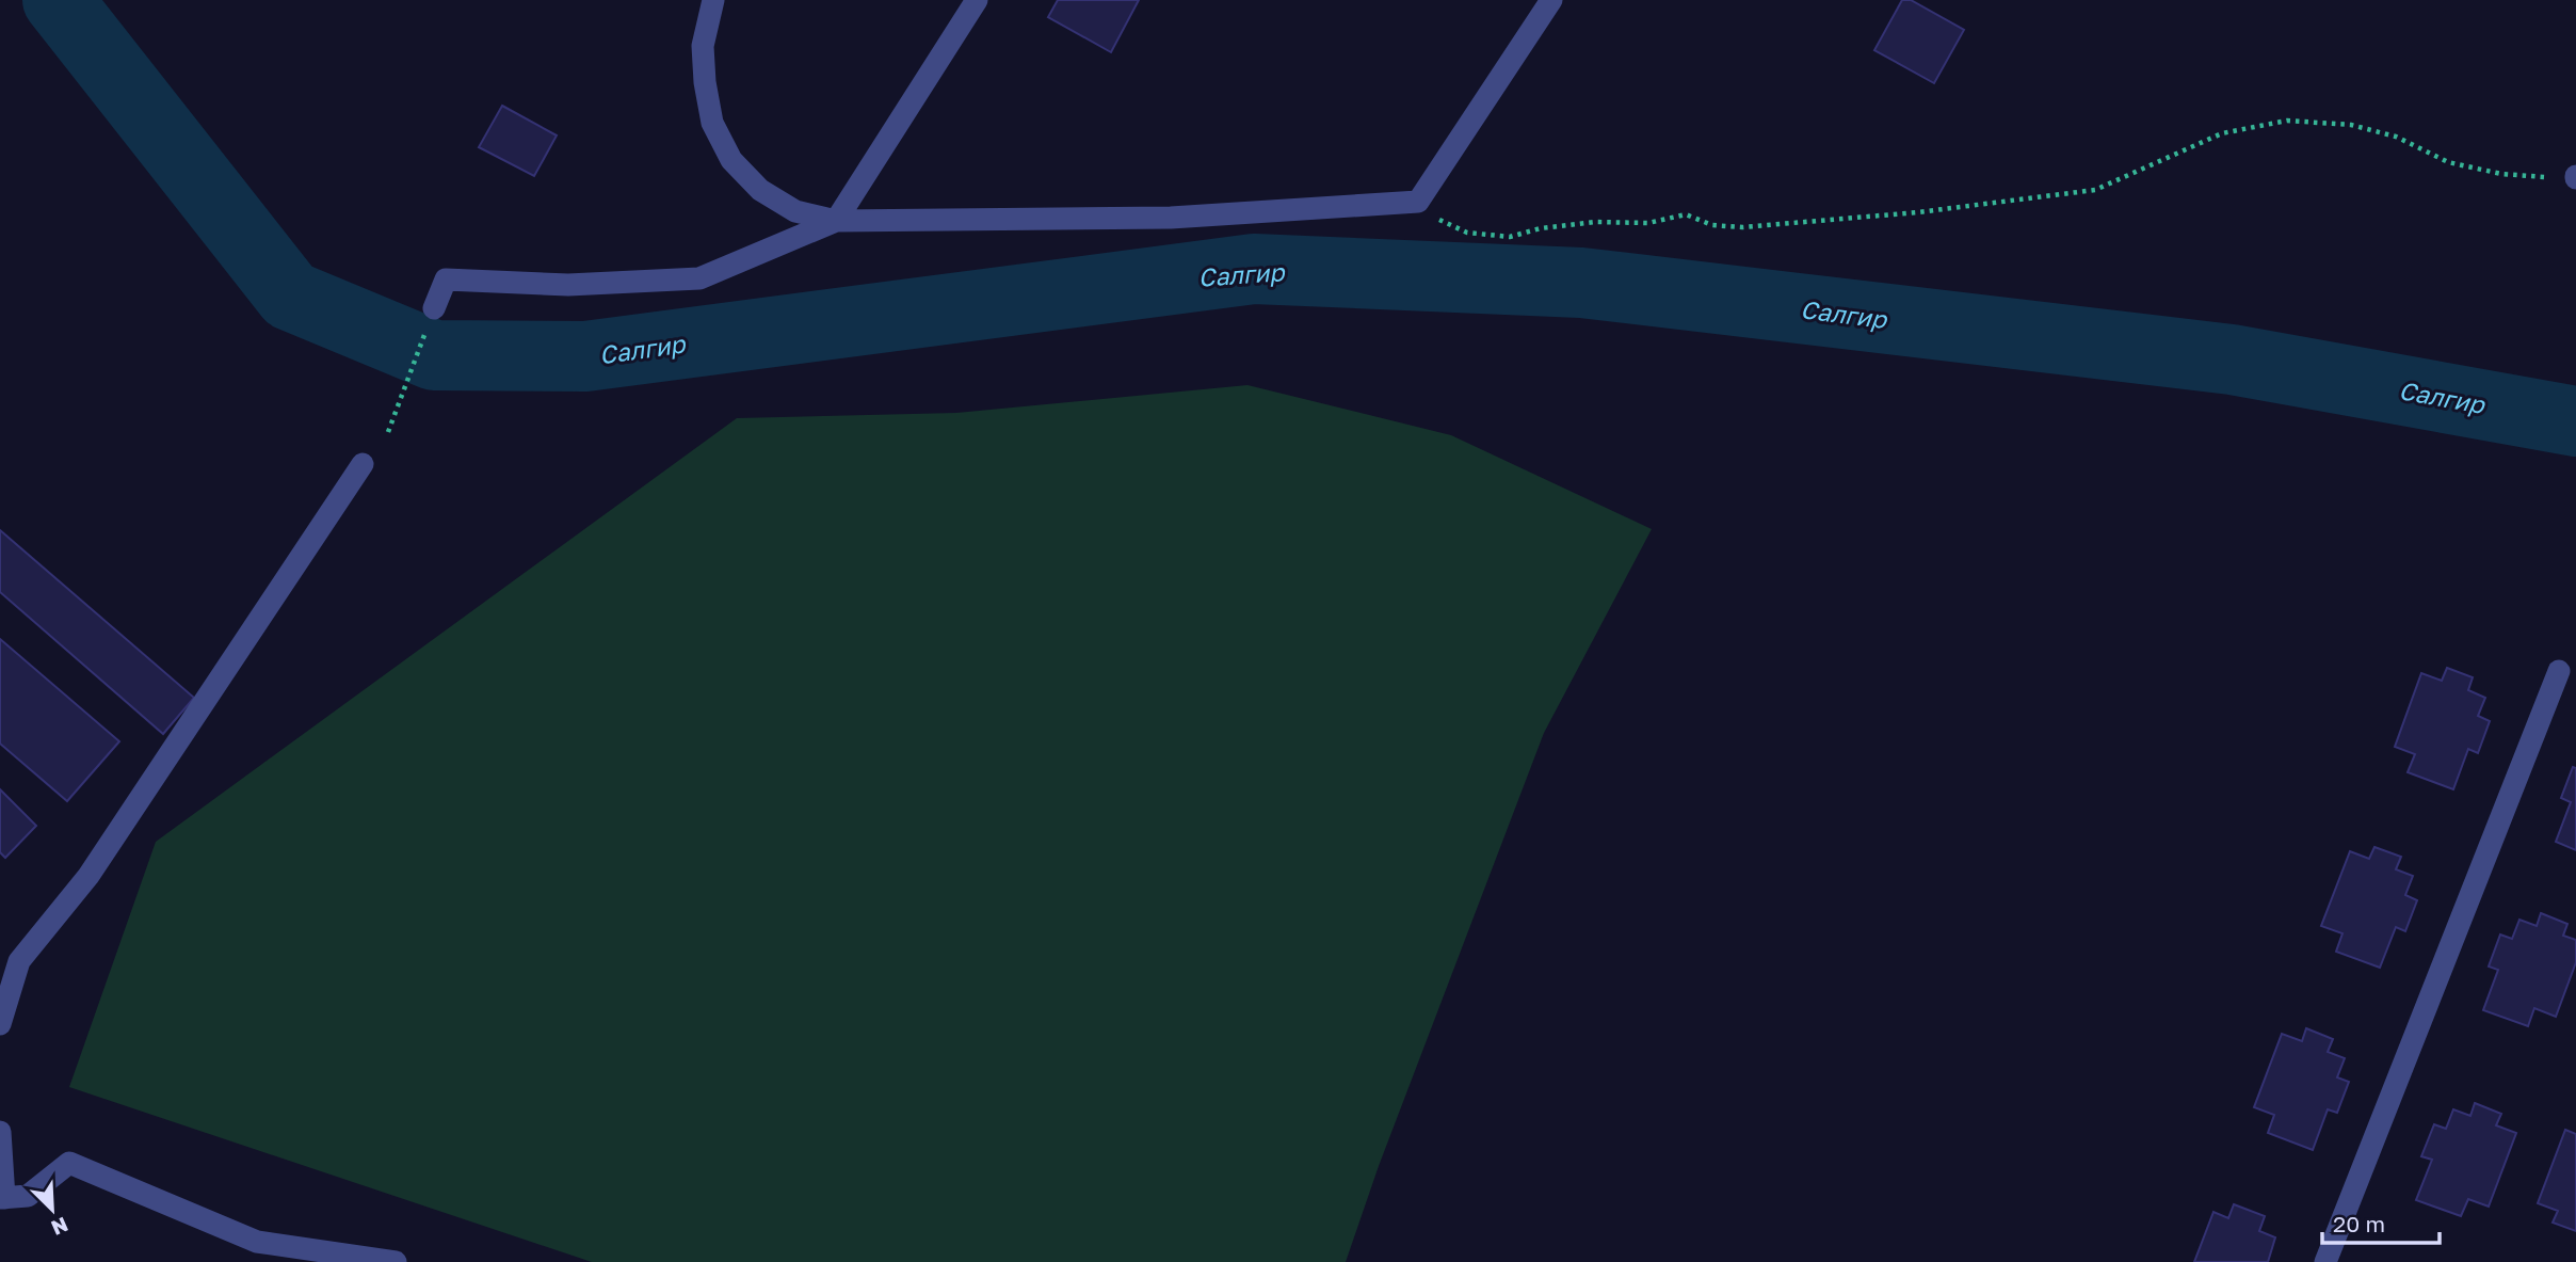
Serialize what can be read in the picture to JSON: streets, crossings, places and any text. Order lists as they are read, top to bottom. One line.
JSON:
{"water":["Салгир"],"scale_bar":"20 m","north":"bottom right"}
